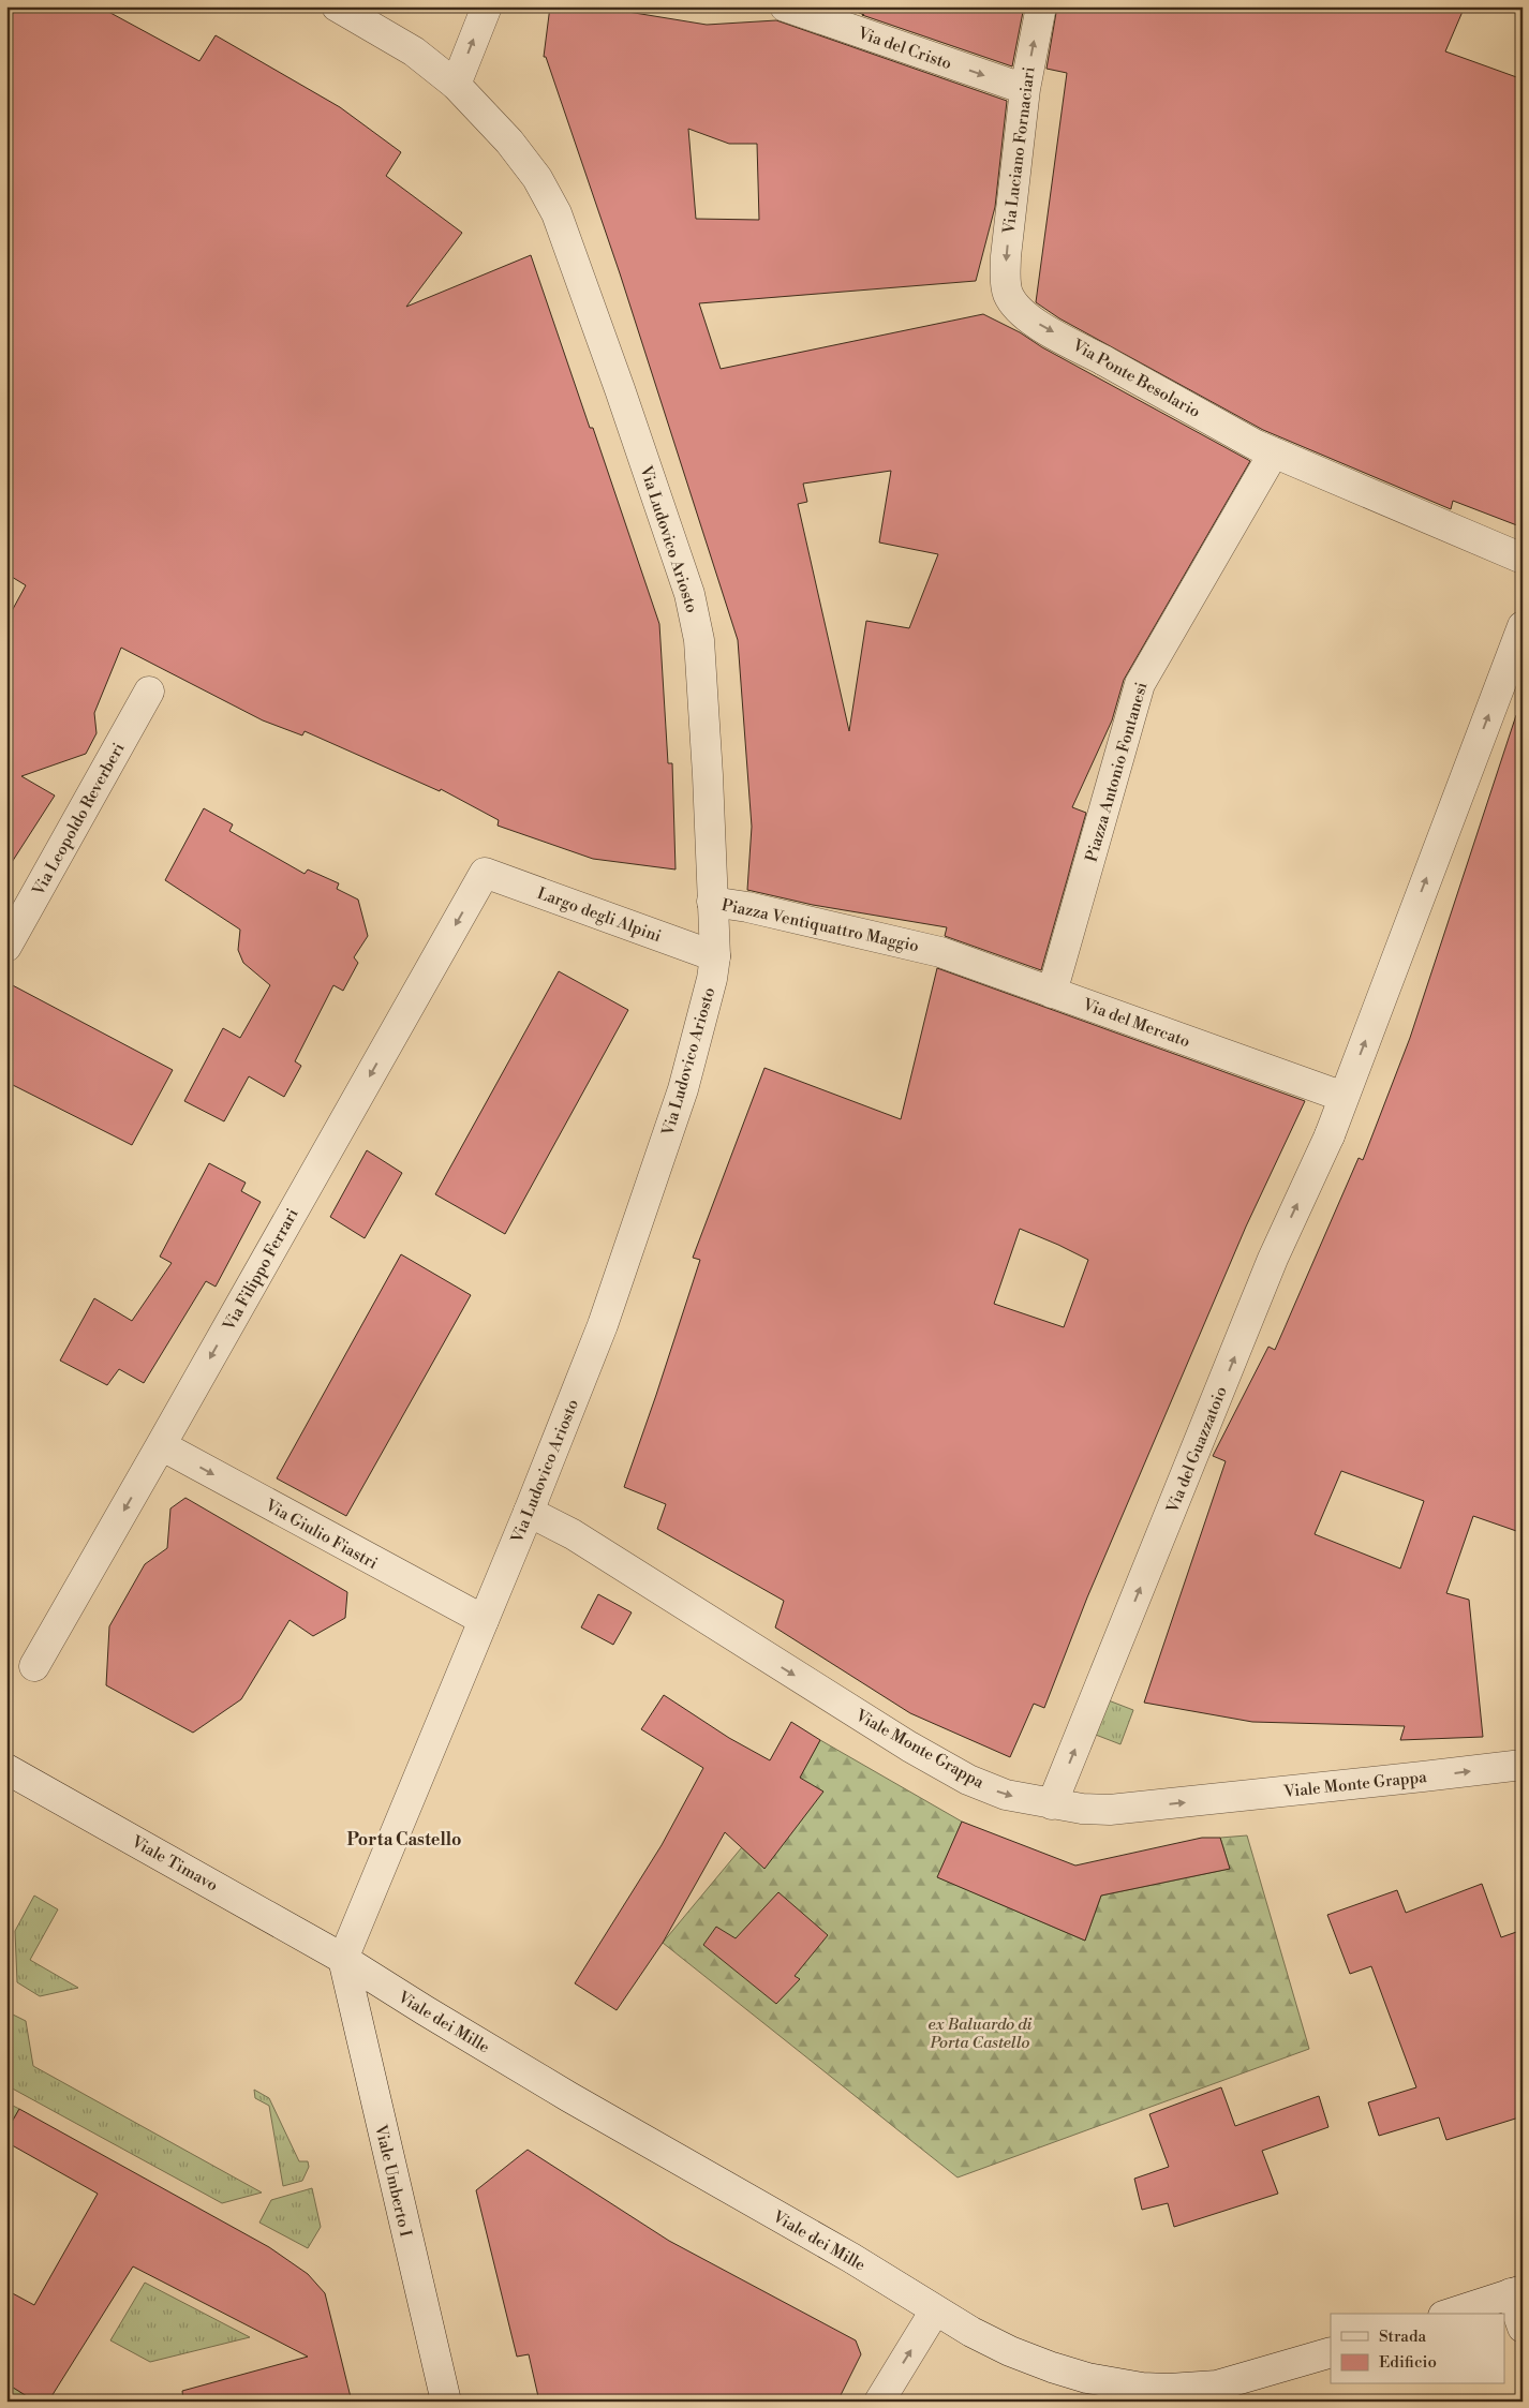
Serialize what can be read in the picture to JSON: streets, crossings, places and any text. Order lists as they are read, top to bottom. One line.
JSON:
{"streets":{"street":["Via del Cristo","Via Luciano Fornaciari","Via Ponte Besolario","Via Ludovico Ariosto","Piazza Antonio Fontanesi","Via Leopoldo Reverberi","Largo degli Alpini","Piazza Ventiquattro Maggio","Via del Mercato","Via Filippo Ferrari","Via del Guazzatoio","Via Giulio Fiastri","Viale Monte Grappa","Viale Timavo","Viale dei Mille","Viale Umberto I"]},"crossings":[["Via del Cristo","Via Luciano Fornaciari"],["Via Luciano Fornaciari","Via Ponte Besolario"],["Via Ponte Besolario","Piazza Antonio Fontanesi"],["Via Ludovico Ariosto","Largo degli Alpini"],["Via Ludovico Ariosto","Piazza Ventiquattro Maggio"],["Via Ludovico Ariosto","Via Giulio Fiastri"],["Via Ludovico Ariosto","Viale Monte Grappa"],["Via Ludovico Ariosto","Viale Timavo"],["Via Ludovico Ariosto","Viale dei Mille"],["Via Ludovico Ariosto","Viale Umberto I"],["Piazza Antonio Fontanesi","Via del Mercato"],["Largo degli Alpini","Via Filippo Ferrari"],["Piazza Ventiquattro Maggio","Via del Mercato"],["Via del Mercato","Via del Guazzatoio"],["Via Filippo Ferrari","Via Giulio Fiastri"],["Via del Guazzatoio","Viale Monte Grappa"],["Viale Timavo","Viale dei Mille"],["Viale Timavo","Viale Umberto I"],["Viale dei Mille","Viale Umberto I"]],"one_way":["Via del Cristo","Via Ponte Besolario","Via Filippo Ferrari","Via del Guazzatoio","Via Giulio Fiastri","Viale Monte Grappa"],"districts":["Porta Castello"],"parks":["ex Baluardo di Porta Castello"],"legend":["Strada","Edificio"]}
